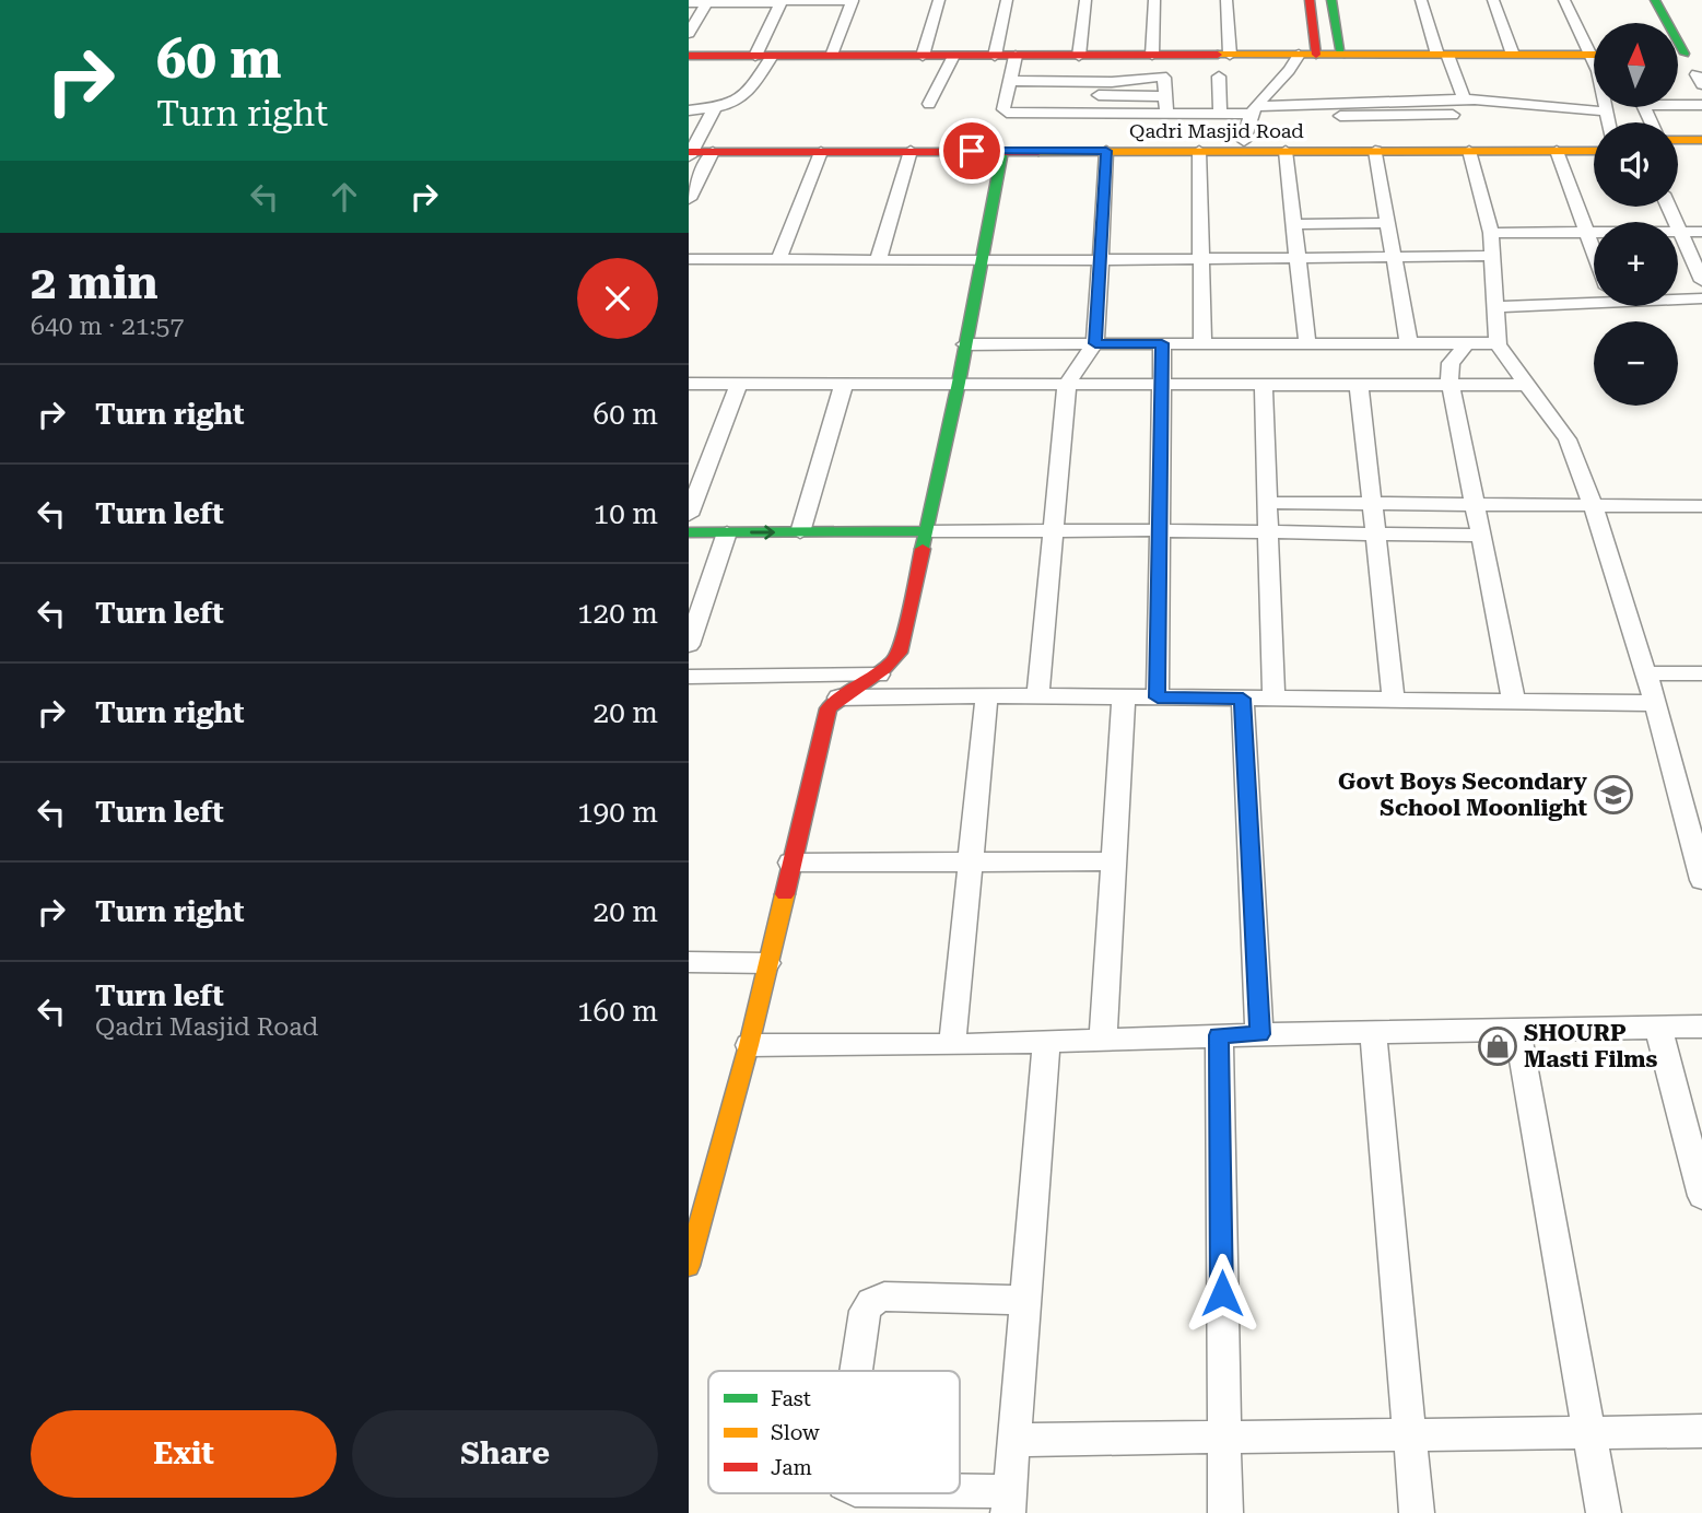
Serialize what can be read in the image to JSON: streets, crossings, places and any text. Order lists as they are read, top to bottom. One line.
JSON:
{"streets":{"street":["Qadri Masjid Road"]},"places":{"school or university":["Govt Boys Secondary School Moonlight"],"shop":["SHOURP Masti Films"]},"legend":["Fast","Slow","Jam"],"north":"top","page":{"turn":["60 m","Turn right"],"map_buttons":["+","−"],"heading":["2 min","640 m · 21:57"],"list":[{"name":"Turn right","value":"60 m"},{"name":"Turn left","value":"10 m"},{"name":"Turn left","value":"120 m"},{"name":"Turn right","value":"20 m"},{"name":"Turn left","value":"190 m"},{"name":"Turn right","value":"20 m"},{"name":"Turn left","note":"Qadri Masjid Road","value":"160 m"}],"buttons":["Exit","Share"]}}
